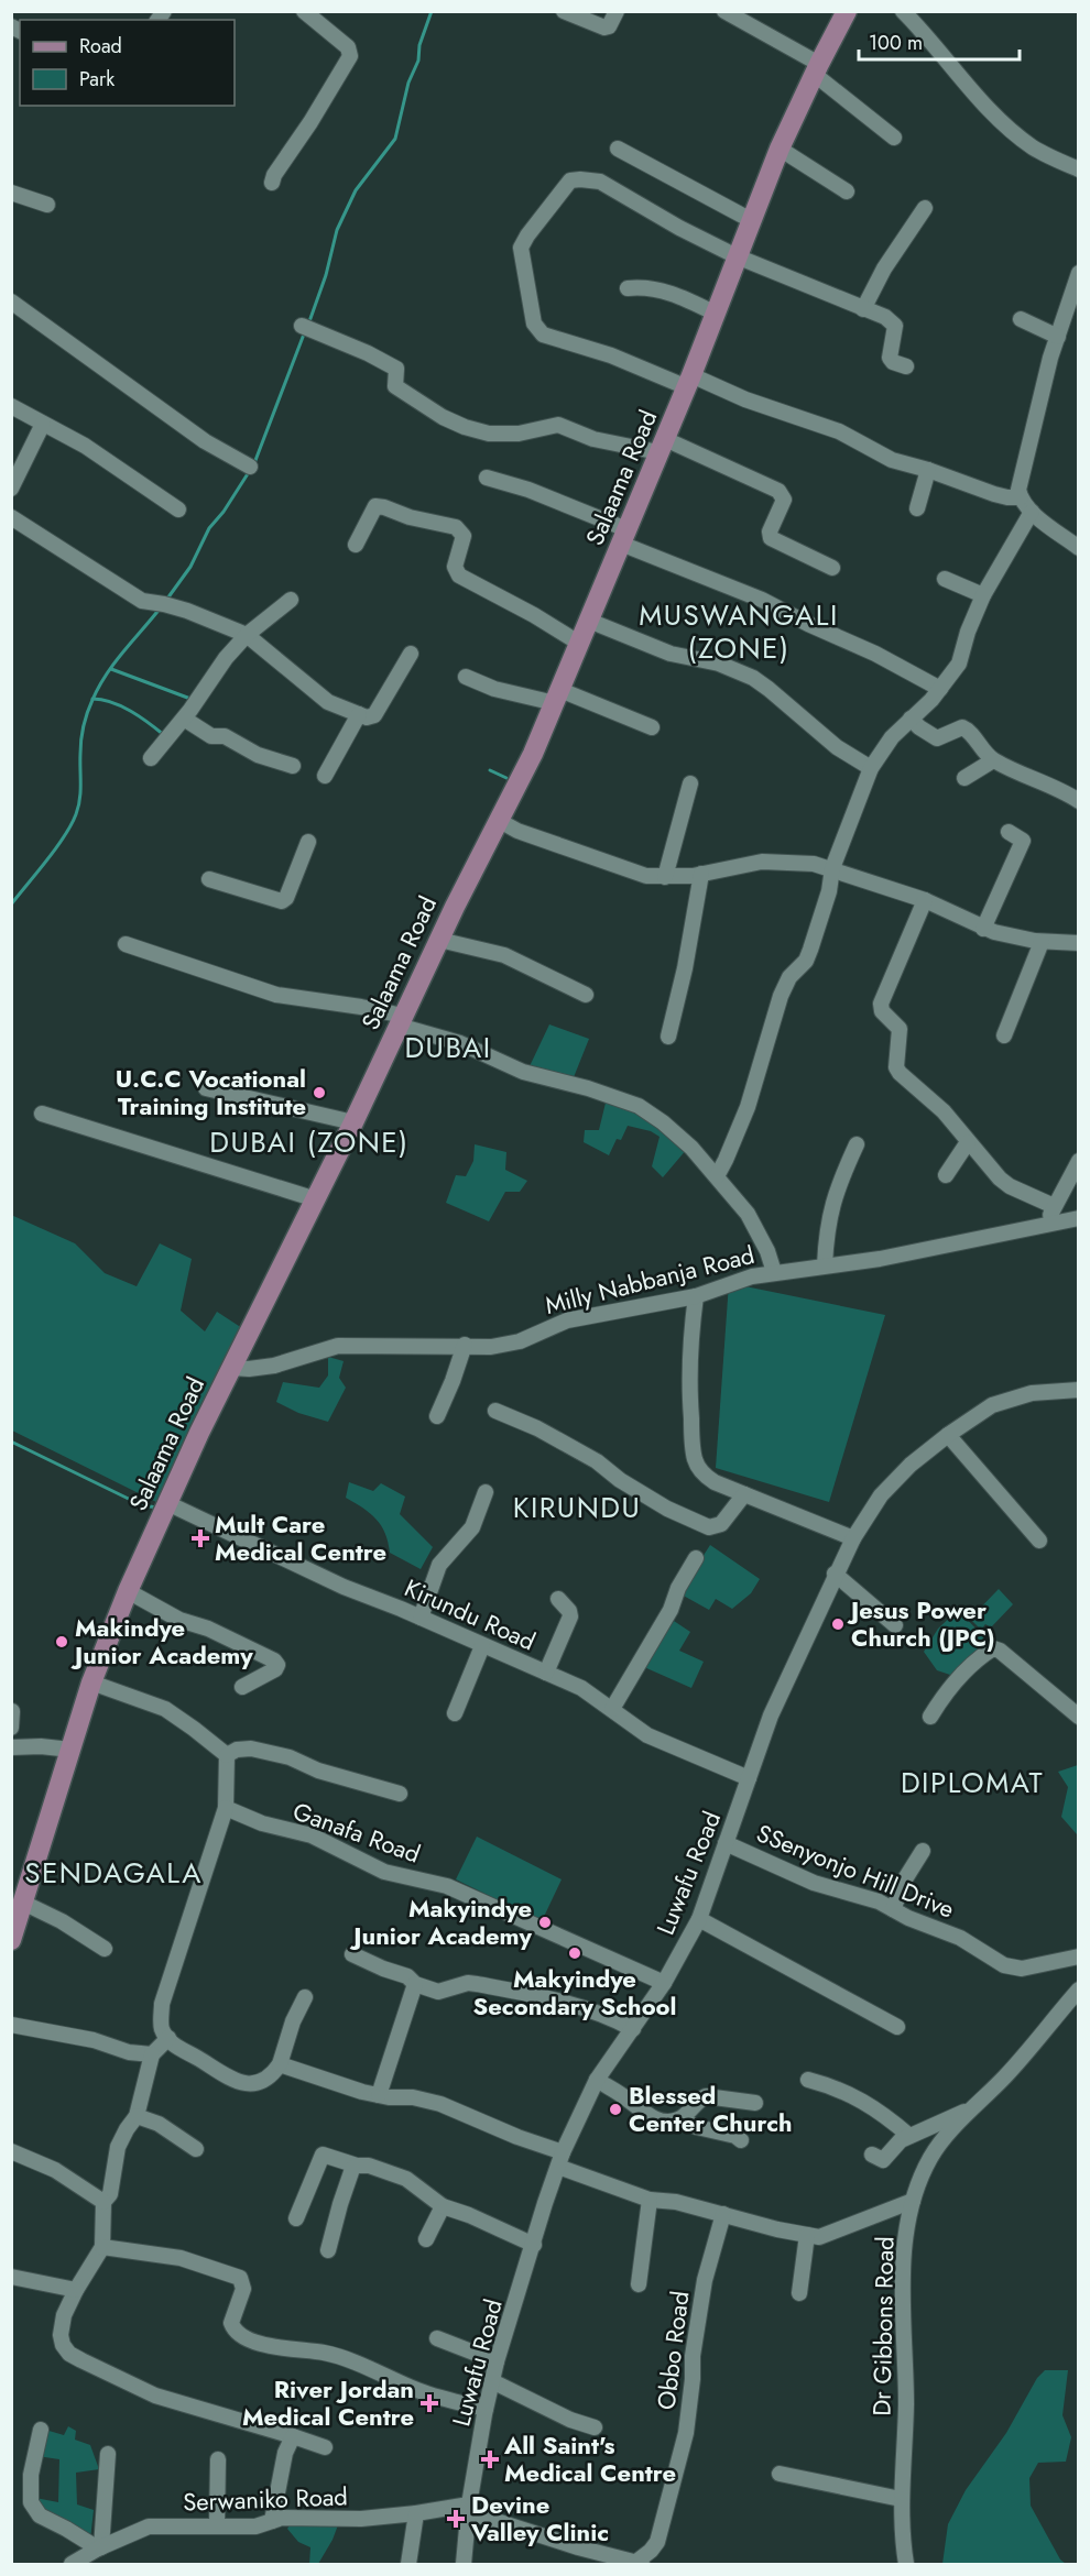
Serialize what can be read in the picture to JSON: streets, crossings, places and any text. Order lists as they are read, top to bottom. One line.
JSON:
{"streets":{"main road":["Salaama Road"],"street":["Milly Nabbanja Road","Kirundu Road","Ganafa Road","SSenyonjo Hill Drive","Luwafu Road","Dr Gibbons Road","Obbo Road","Serwaniko Road"]},"crossings":[["Salaama Road","Milly Nabbanja Road"],["Salaama Road","Kirundu Road"],["Kirundu Road","Luwafu Road"],["Ganafa Road","Luwafu Road"],["SSenyonjo Hill Drive","Luwafu Road"],["Luwafu Road","Serwaniko Road"]],"districts":["MUSWANGALI (ZONE)","DUBAI","DUBAI (ZONE)","KIRUNDU","DIPLOMAT","SENDAGALA"],"places":{"other":["U.C.C Vocational Training Institute","Jesus Power Church (JPC)","Makindye Junior Academy","Makyindye Junior Academy","Makyindye Secondary School","Blessed Center Church"],"health":["Mult Care Medical Centre","River Jordan Medical Centre","All Saint's Medical Centre","Devine Valley Clinic"]},"legend":["Road","Park"],"scale_bar":"100 m"}
